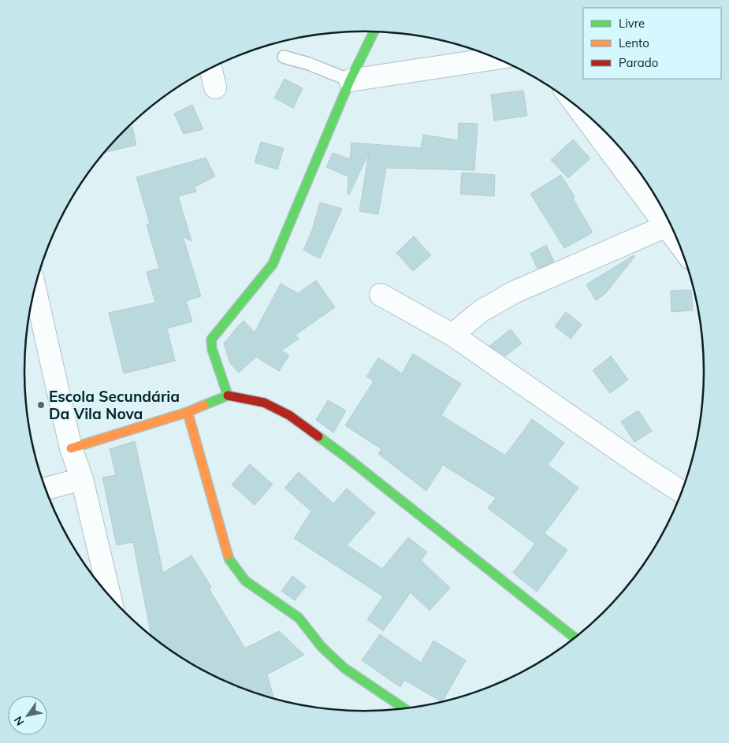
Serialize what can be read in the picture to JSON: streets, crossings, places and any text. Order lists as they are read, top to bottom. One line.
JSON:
{"places":["Escola Secundária Da Vila Nova"],"legend":["Livre","Lento","Parado"],"north":"bottom left"}
